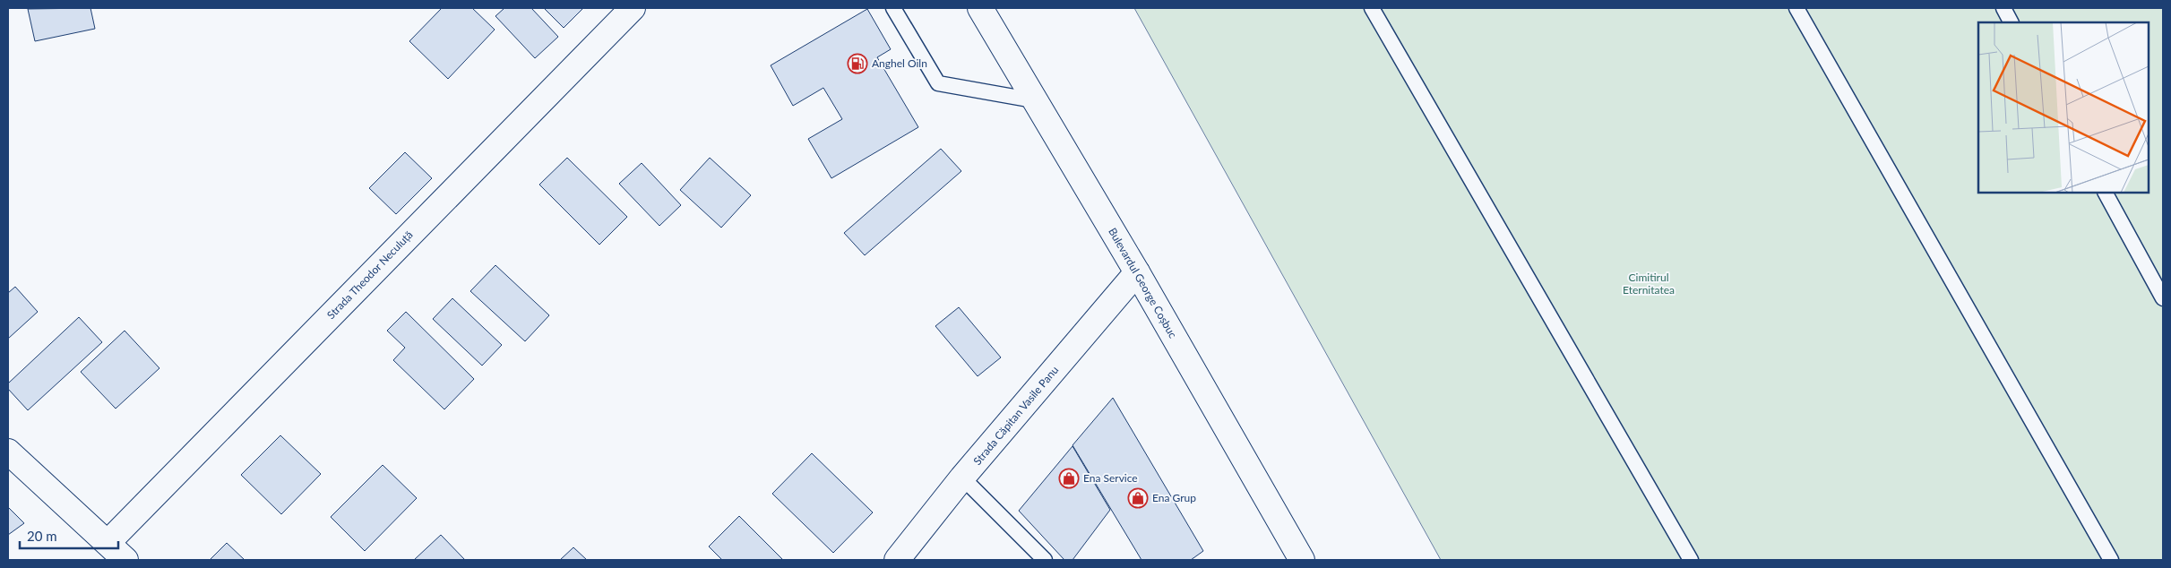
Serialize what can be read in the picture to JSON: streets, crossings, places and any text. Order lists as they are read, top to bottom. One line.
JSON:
{"streets":{"street":["Strada Theodor Neculuță","Bulevardul George Coșbuc","Strada Căpitan Vasile Panu"]},"crossings":[["Bulevardul George Coșbuc","Strada Căpitan Vasile Panu"]],"parks":["Cimitirul Eternitatea"],"places":{"fuel station":["Anghel Oiln"],"shop":["Ena Service","Ena Grup"]},"scale_bar":"20 m"}
